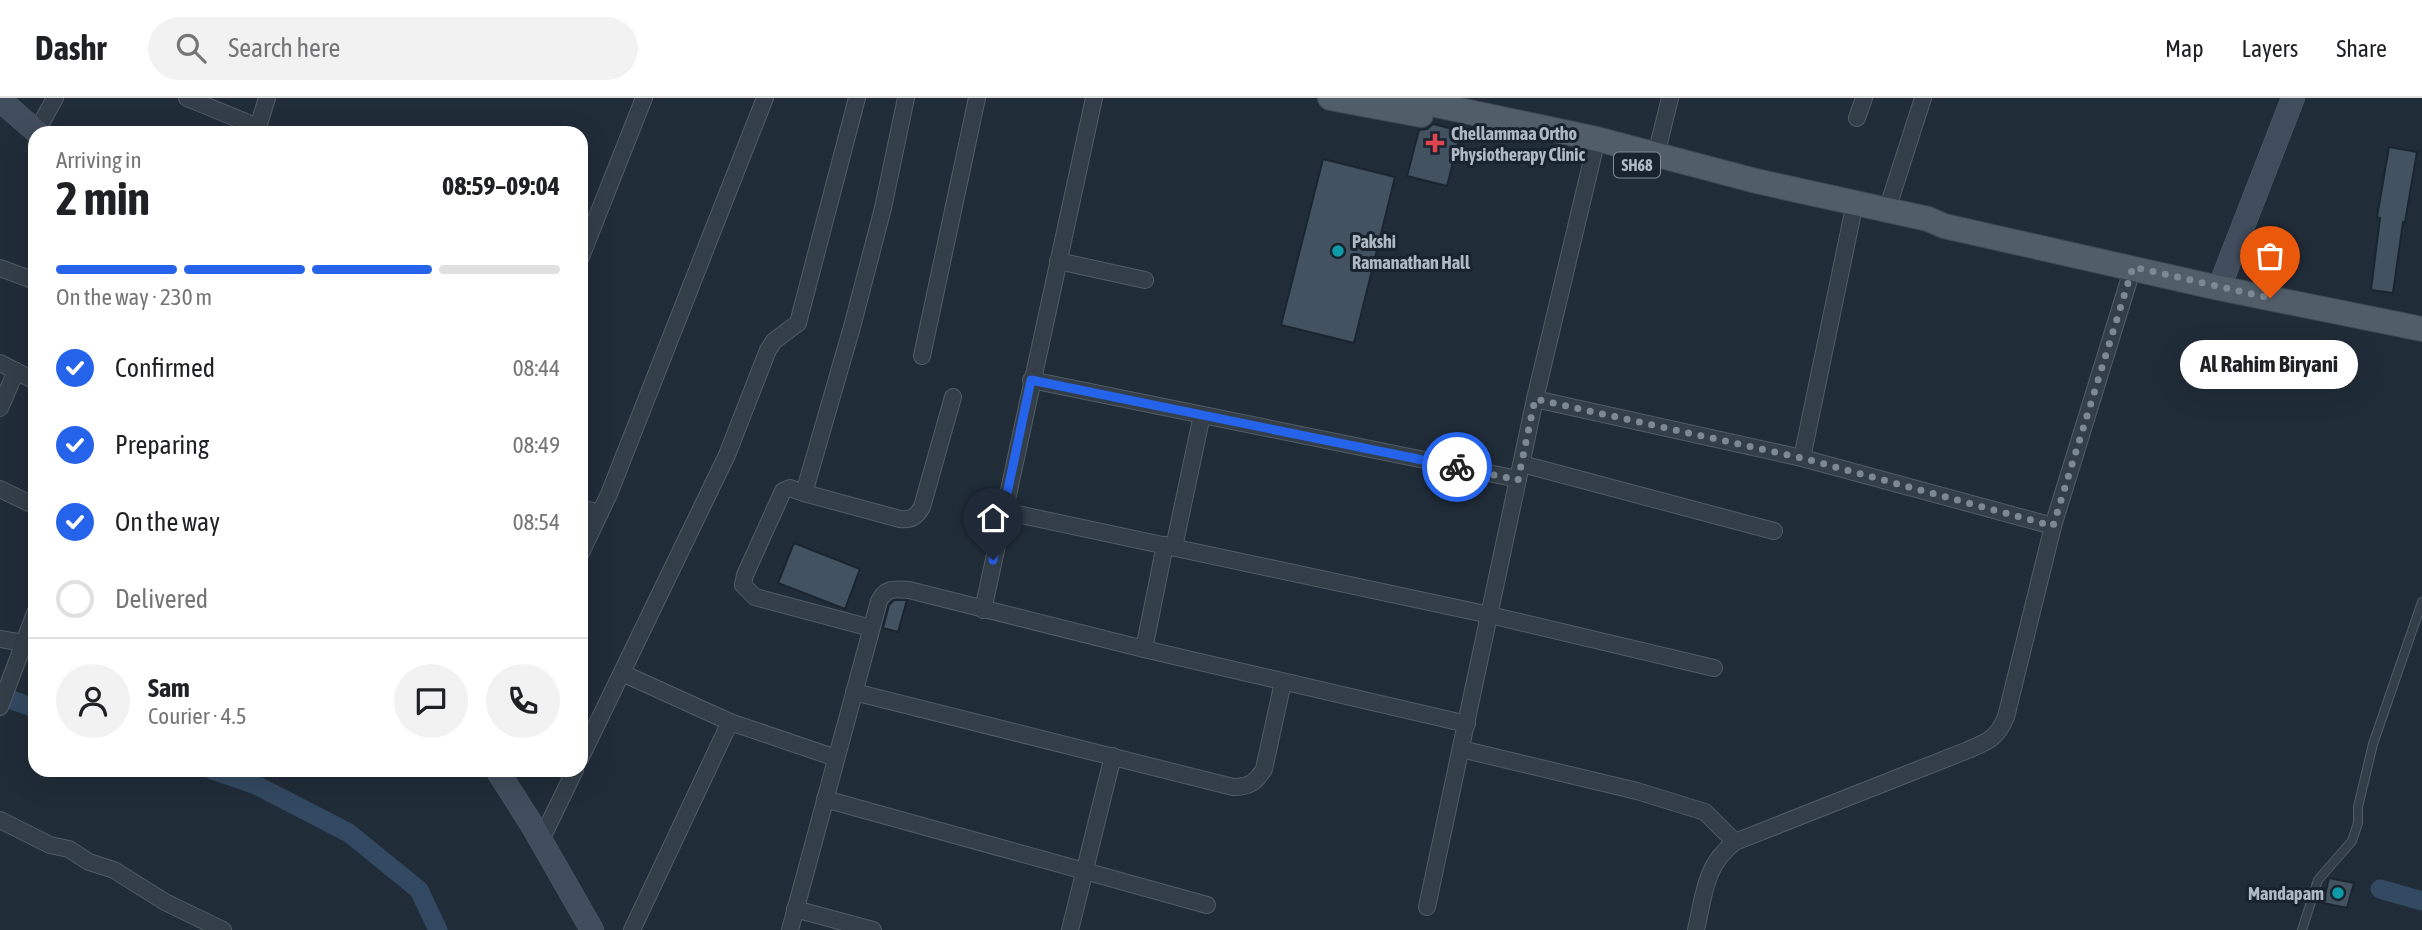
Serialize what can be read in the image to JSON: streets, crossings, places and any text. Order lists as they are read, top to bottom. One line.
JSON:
{"streets":{"main road":["SH68"]},"places":{"health":["Chellammaa Ortho Physiotherapy Clinic"],"other":["Pakshi Ramanathan Hall","Al Rahim Biryani","Mandapam"]},"page":{"header":"Dashr","search":"Search here","nav":["Map","Layers","Share"],"heading":["2 min","Arriving in","08:59–09:04"],"panel":["Sam","Courier · 4.5"],"bar":"On the way · 230 m","list":[["Confirmed","08:44"],["Preparing","08:49"],["On the way","08:54"],"Delivered"],"bubble":"Al Rahim Biryani"}}
